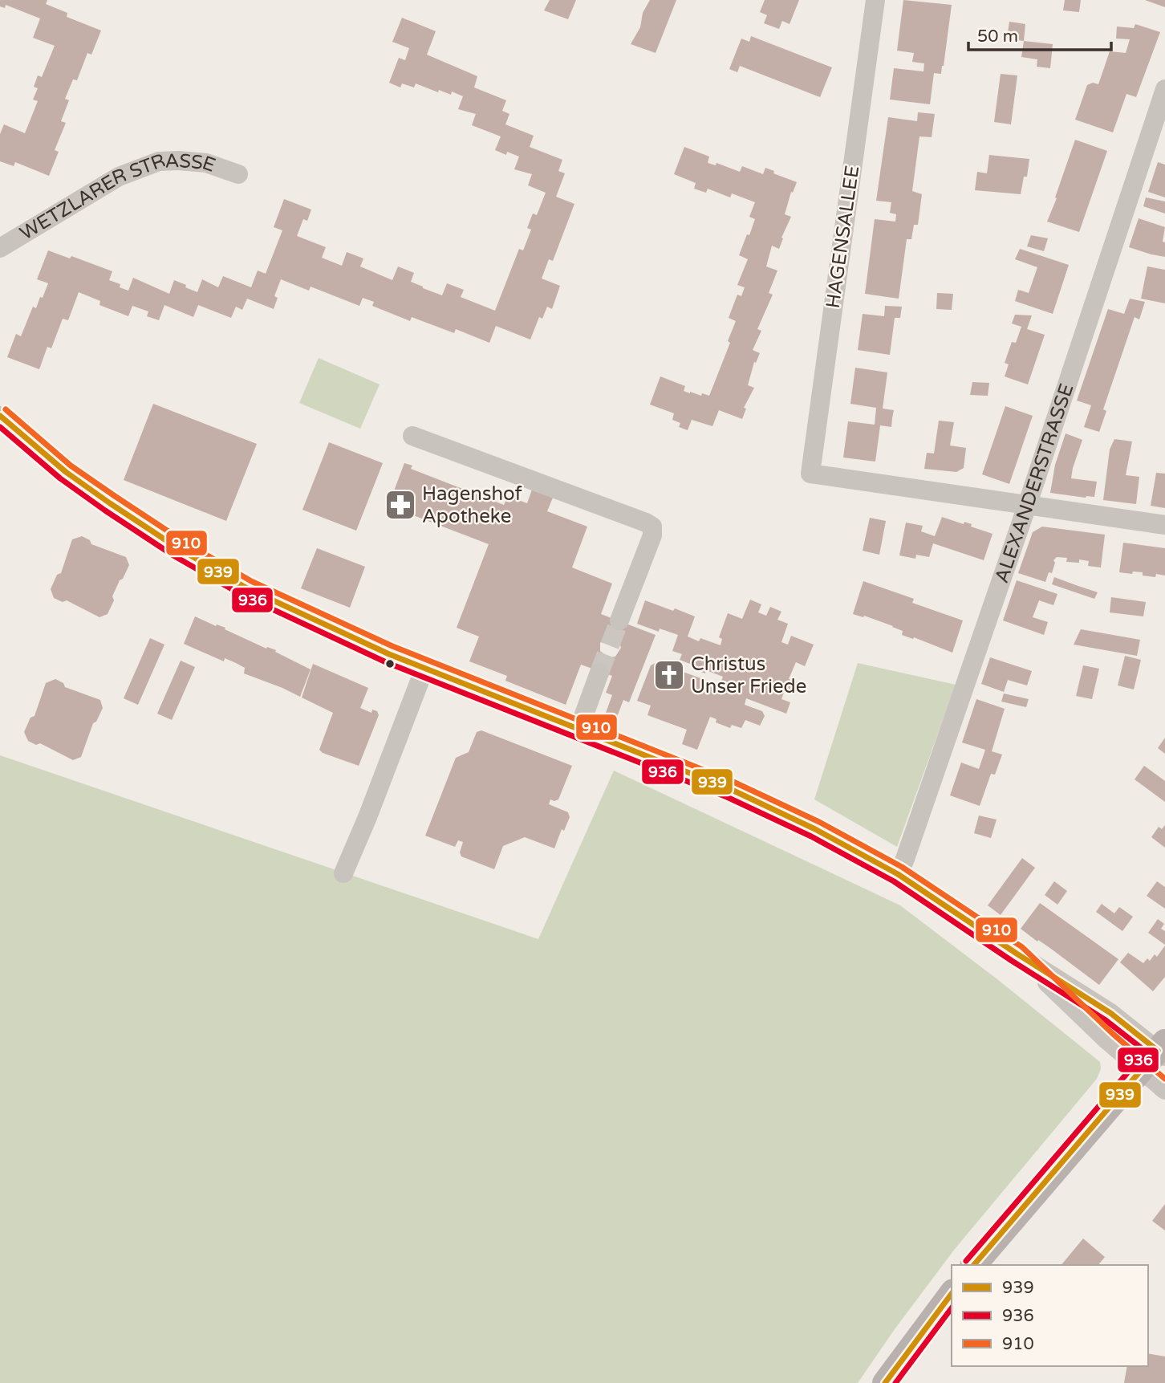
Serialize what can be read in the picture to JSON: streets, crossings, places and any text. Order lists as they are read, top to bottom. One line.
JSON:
{"streets":{"street":["WETZLARER STRASSE","HAGENSALLEE","ALEXANDERSTRASSE"]},"crossings":[["HAGENSALLEE","ALEXANDERSTRASSE"]],"places":{"pharmacy":["Hagenshof Apotheke"],"church":["Christus Unser Friede"]},"lines":["transit line 910","transit line 939","transit line 936"],"legend":["939","936","910"],"scale_bar":"50 m"}
